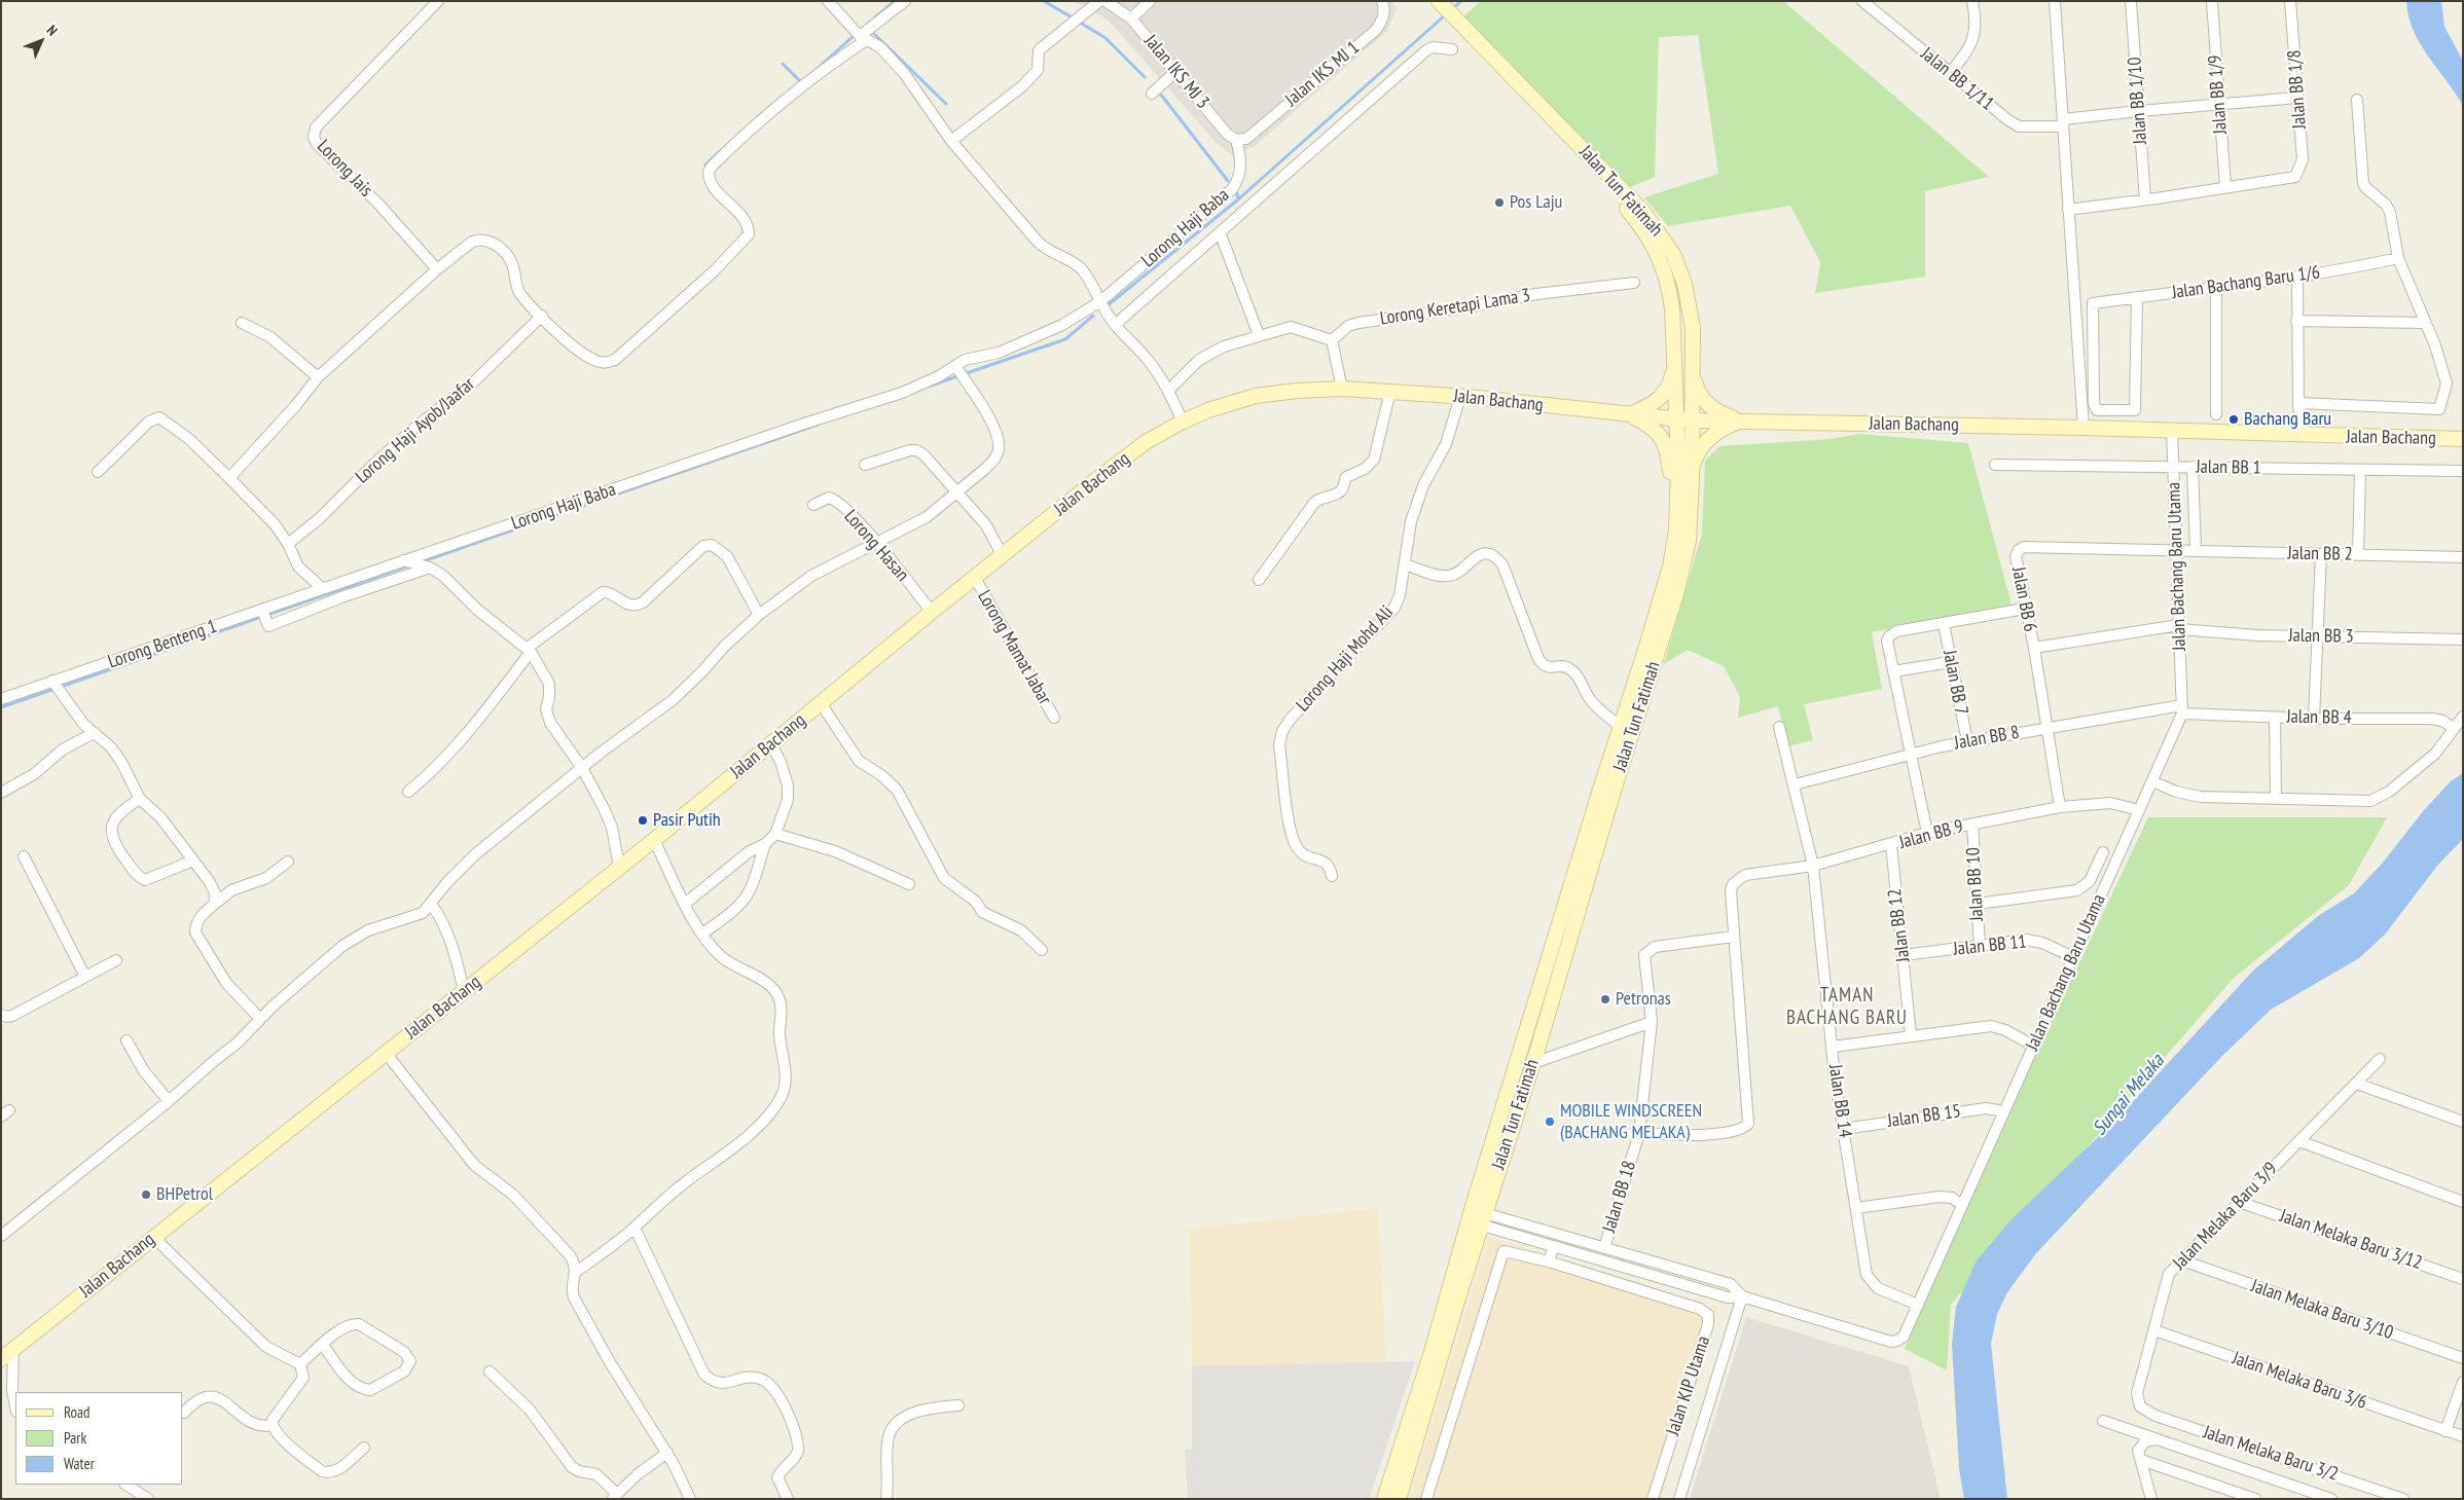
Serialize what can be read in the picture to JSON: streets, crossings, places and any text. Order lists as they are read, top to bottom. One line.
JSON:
{"streets":{"main road":["Jalan Tun Fatimah","Jalan Bachang"],"street":["Jalan IKS MJ 3","Jalan IKS MJ 1","Jalan BB 1/11","Jalan BB 1/8","Jalan BB 1/9","Jalan BB 1/10","Lorong Jais","Lorong Haji Baba","Jalan Bachang Baru 1/6","Lorong Keretapi Lama 3","Lorong Haji Ayob/Jaafar","Jalan BB 1","Lorong Hasan","Jalan BB 2","Jalan Bachang Baru Utama","Jalan BB 6","Jalan BB 3","Lorong Benteng 1","Lorong Mamat Jabar","Lorong Haji Mohd Ali","Jalan BB 7","Jalan BB 4","Jalan BB 8","Jalan BB 9","Jalan BB 10","Jalan BB 12","Jalan BB 11","Jalan BB 14","Jalan BB 15","Jalan BB 18","Jalan Melaka Baru 3/9","Jalan Melaka Baru 3/12","Jalan Melaka Baru 3/10","Jalan Melaka Baru 3/6","Jalan KIP Utama","Jalan Melaka Baru 3/2"]},"crossings":[["Jalan IKS MJ 3","Jalan IKS MJ 1"],["Jalan IKS MJ 3","Lorong Haji Baba"],["Jalan IKS MJ 1","Lorong Haji Baba"],["Jalan BB 1/11","Jalan BB 1/8"],["Jalan BB 1/11","Jalan BB 1/9"],["Jalan BB 1/11","Jalan BB 1/10"],["Jalan BB 1/8","Jalan BB 1/9"],["Jalan Tun Fatimah","Jalan Bachang"],["Lorong Haji Baba","Lorong Benteng 1"],["Jalan Bachang","Lorong Hasan"],["Jalan Bachang","Jalan Bachang Baru Utama"],["Jalan Bachang","Lorong Mamat Jabar"],["Jalan Bachang","Lorong Haji Mohd Ali"],["Jalan BB 1","Jalan Bachang Baru Utama"],["Jalan BB 2","Jalan Bachang Baru Utama"],["Jalan BB 2","Jalan BB 6"],["Jalan Bachang Baru Utama","Jalan BB 6"],["Jalan Bachang Baru Utama","Jalan BB 3"],["Jalan Bachang Baru Utama","Jalan BB 4"],["Jalan Bachang Baru Utama","Jalan BB 8"],["Jalan Bachang Baru Utama","Jalan BB 9"],["Jalan Bachang Baru Utama","Jalan BB 11"],["Jalan Bachang Baru Utama","Jalan BB 14"],["Jalan Bachang Baru Utama","Jalan BB 15"],["Jalan BB 6","Jalan BB 3"],["Jalan BB 6","Jalan BB 8"],["Jalan BB 6","Jalan BB 9"],["Jalan BB 7","Jalan BB 8"],["Jalan BB 4","Jalan BB 8"],["Jalan BB 8","Jalan BB 14"],["Jalan BB 9","Jalan BB 10"],["Jalan BB 9","Jalan BB 12"],["Jalan BB 9","Jalan BB 14"],["Jalan BB 9","Jalan BB 18"],["Jalan BB 10","Jalan BB 11"],["Jalan BB 12","Jalan BB 11"],["Jalan BB 14","Jalan BB 15"],["Jalan Melaka Baru 3/9","Jalan Melaka Baru 3/12"],["Jalan Melaka Baru 3/9","Jalan Melaka Baru 3/10"],["Jalan Melaka Baru 3/9","Jalan Melaka Baru 3/6"],["Jalan Melaka Baru 3/9","Jalan Melaka Baru 3/2"]],"districts":["TAMAN BACHANG BARU"],"water":["Sungai Melaka"],"places":["Pos Laju","Bachang Baru","Pasir Putih","Petronas","MOBILE WINDSCREEN (BACHANG MELAKA)","BHPetrol"],"legend":["Road","Park","Water"],"north":"top right"}
